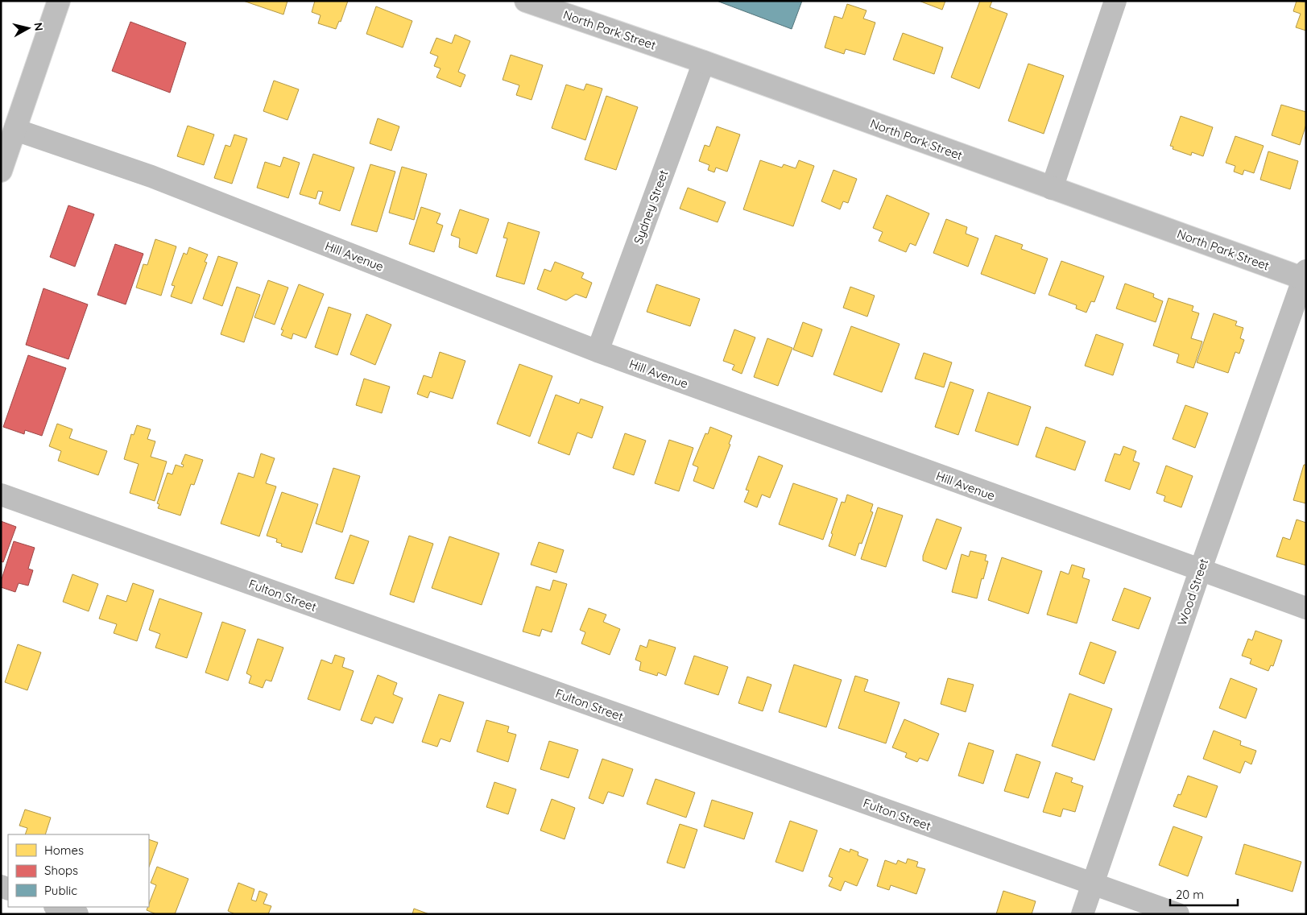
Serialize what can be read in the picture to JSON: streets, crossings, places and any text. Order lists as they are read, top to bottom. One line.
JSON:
{"streets":{"street":["North Park Street","Sydney Street","Hill Avenue","Wood Street","Fulton Street"]},"crossings":[["North Park Street","Sydney Street"],["North Park Street","Wood Street"],["Sydney Street","Hill Avenue"],["Hill Avenue","Wood Street"],["Wood Street","Fulton Street"]],"legend":["Homes","Shops","Public"],"scale_bar":"20 m","north":"right"}
